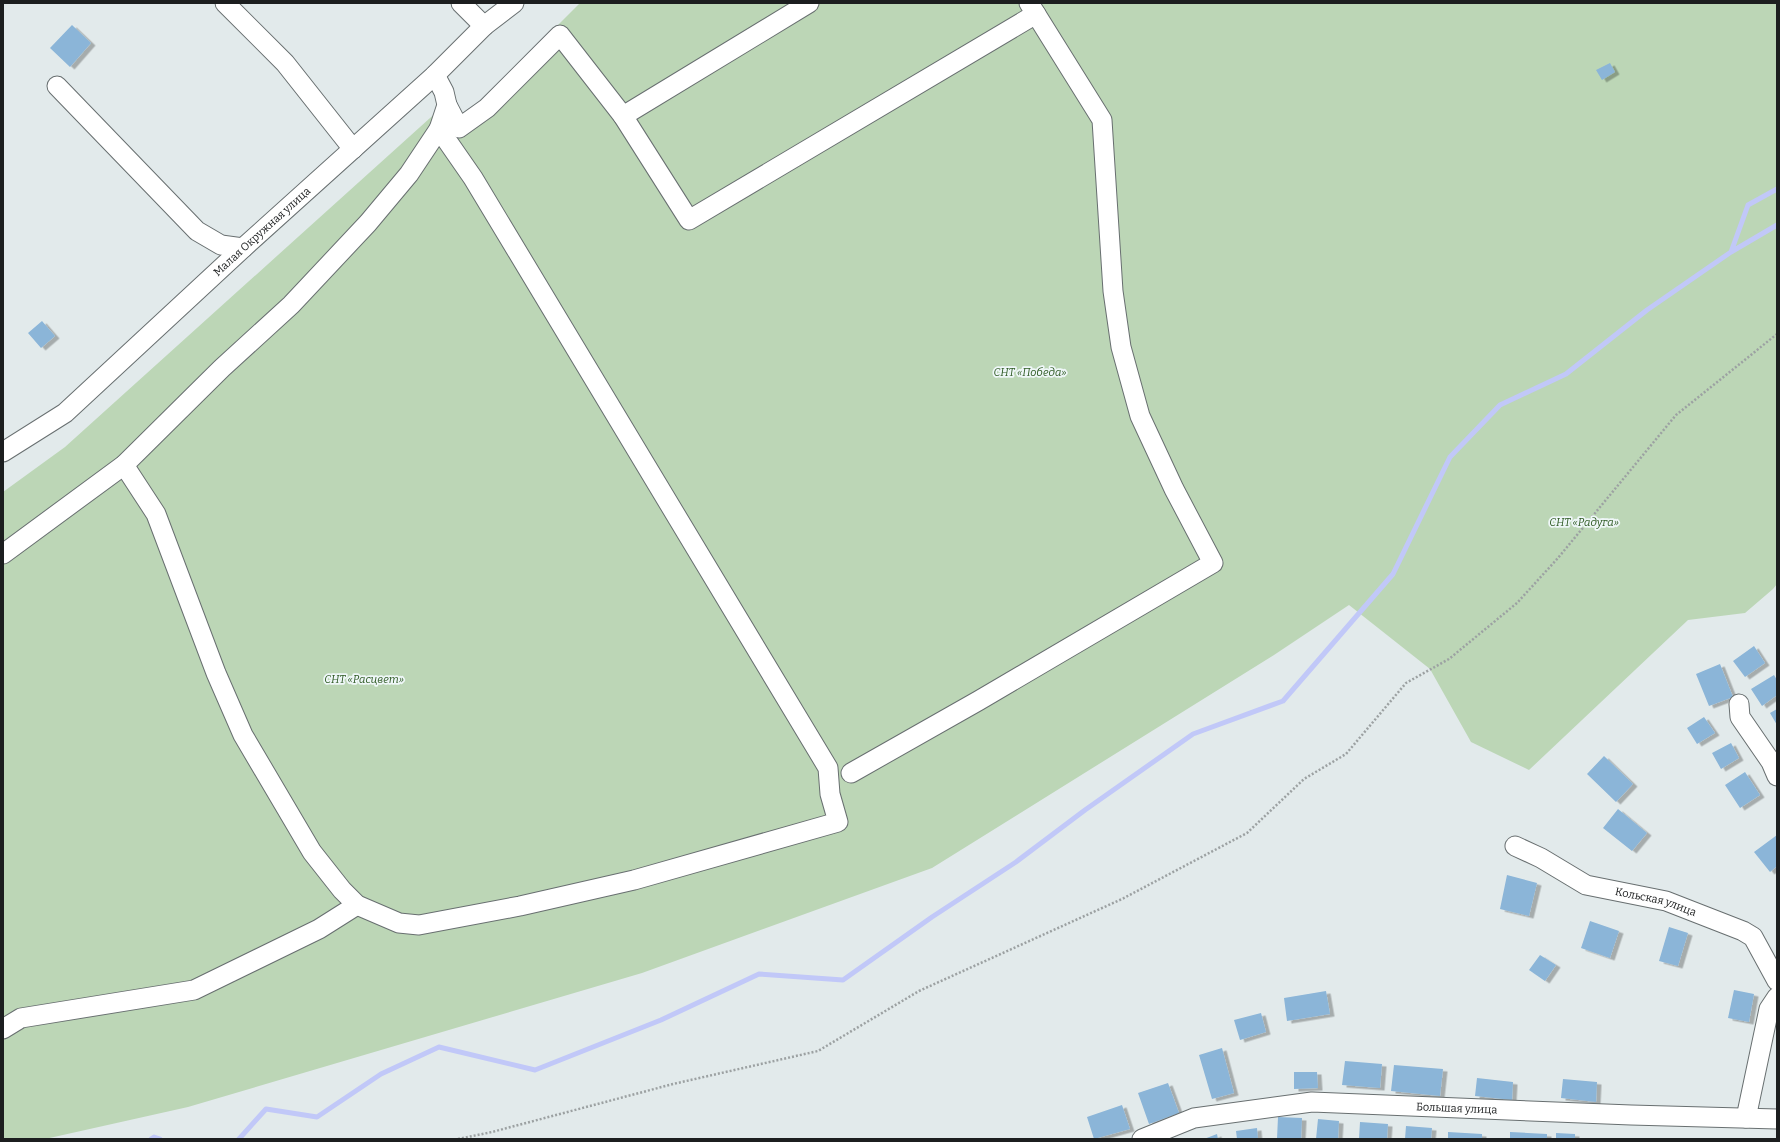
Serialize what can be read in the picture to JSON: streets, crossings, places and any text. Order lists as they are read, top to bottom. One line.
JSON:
{"streets":{"street":["Малая Окружная улица","Кольская улица","Большая улица"]},"parks":["СНТ «Победа»","СНТ «Радуга»","СНТ «Расцвет»"]}
